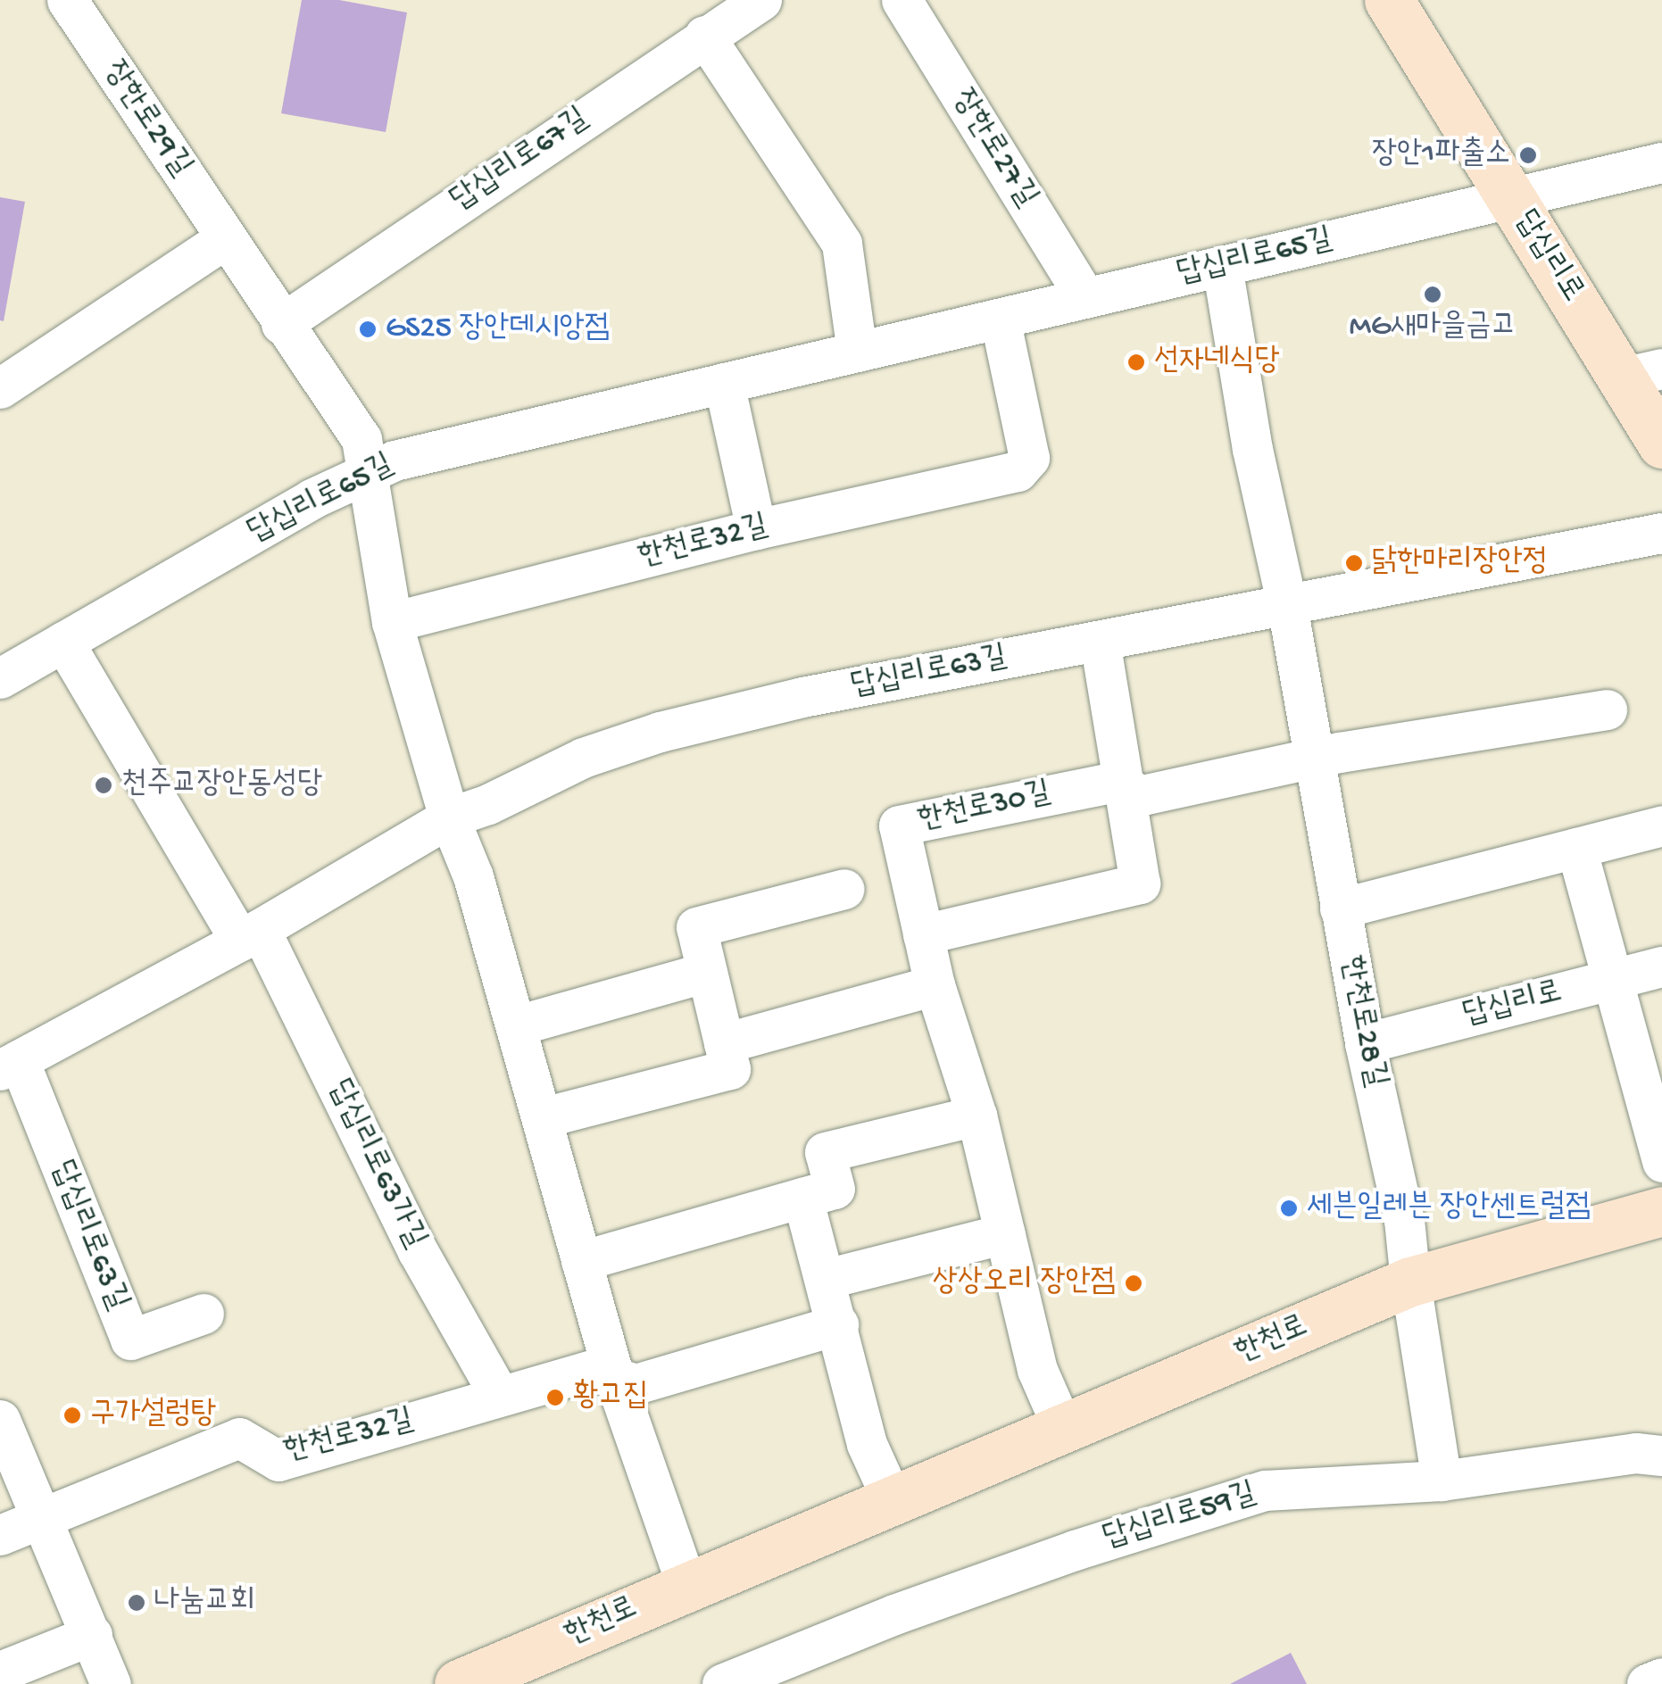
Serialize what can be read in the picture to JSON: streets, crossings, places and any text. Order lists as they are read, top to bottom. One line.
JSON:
{"streets":{"main road":["답십리로","한천로"],"street":["장한로29길","장한로27길","답십리로67길","답십리로65길","한천로32길","답십리로63길","한천로30길","한천로28길","답십리로63가길","답십리로59길"]},"crossings":[["장한로29길","답십리로67길"],["장한로29길","답십리로65길"],["장한로27길","답십리로65길"],["답십리로","답십리로65길"],["답십리로","한천로28길"],["답십리로65길","한천로32길"],["답십리로65길","한천로28길"],["한천로32길","답십리로63가길"],["답십리로63길","한천로28길"],["답십리로63길","답십리로63가길"],["한천로30길","한천로28길"],["한천로30길","한천로"],["한천로28길","한천로"],["한천로28길","답십리로59길"]],"places":["장안1파출소","MG새마을금고","GS25 장안데시앙점","선자네식당","닭한마리장안정","천주교장안동성당","세븐일레븐 장안센트럴점","상상오리 장안점","황고집","구가설렁탕","나눔교회"]}
